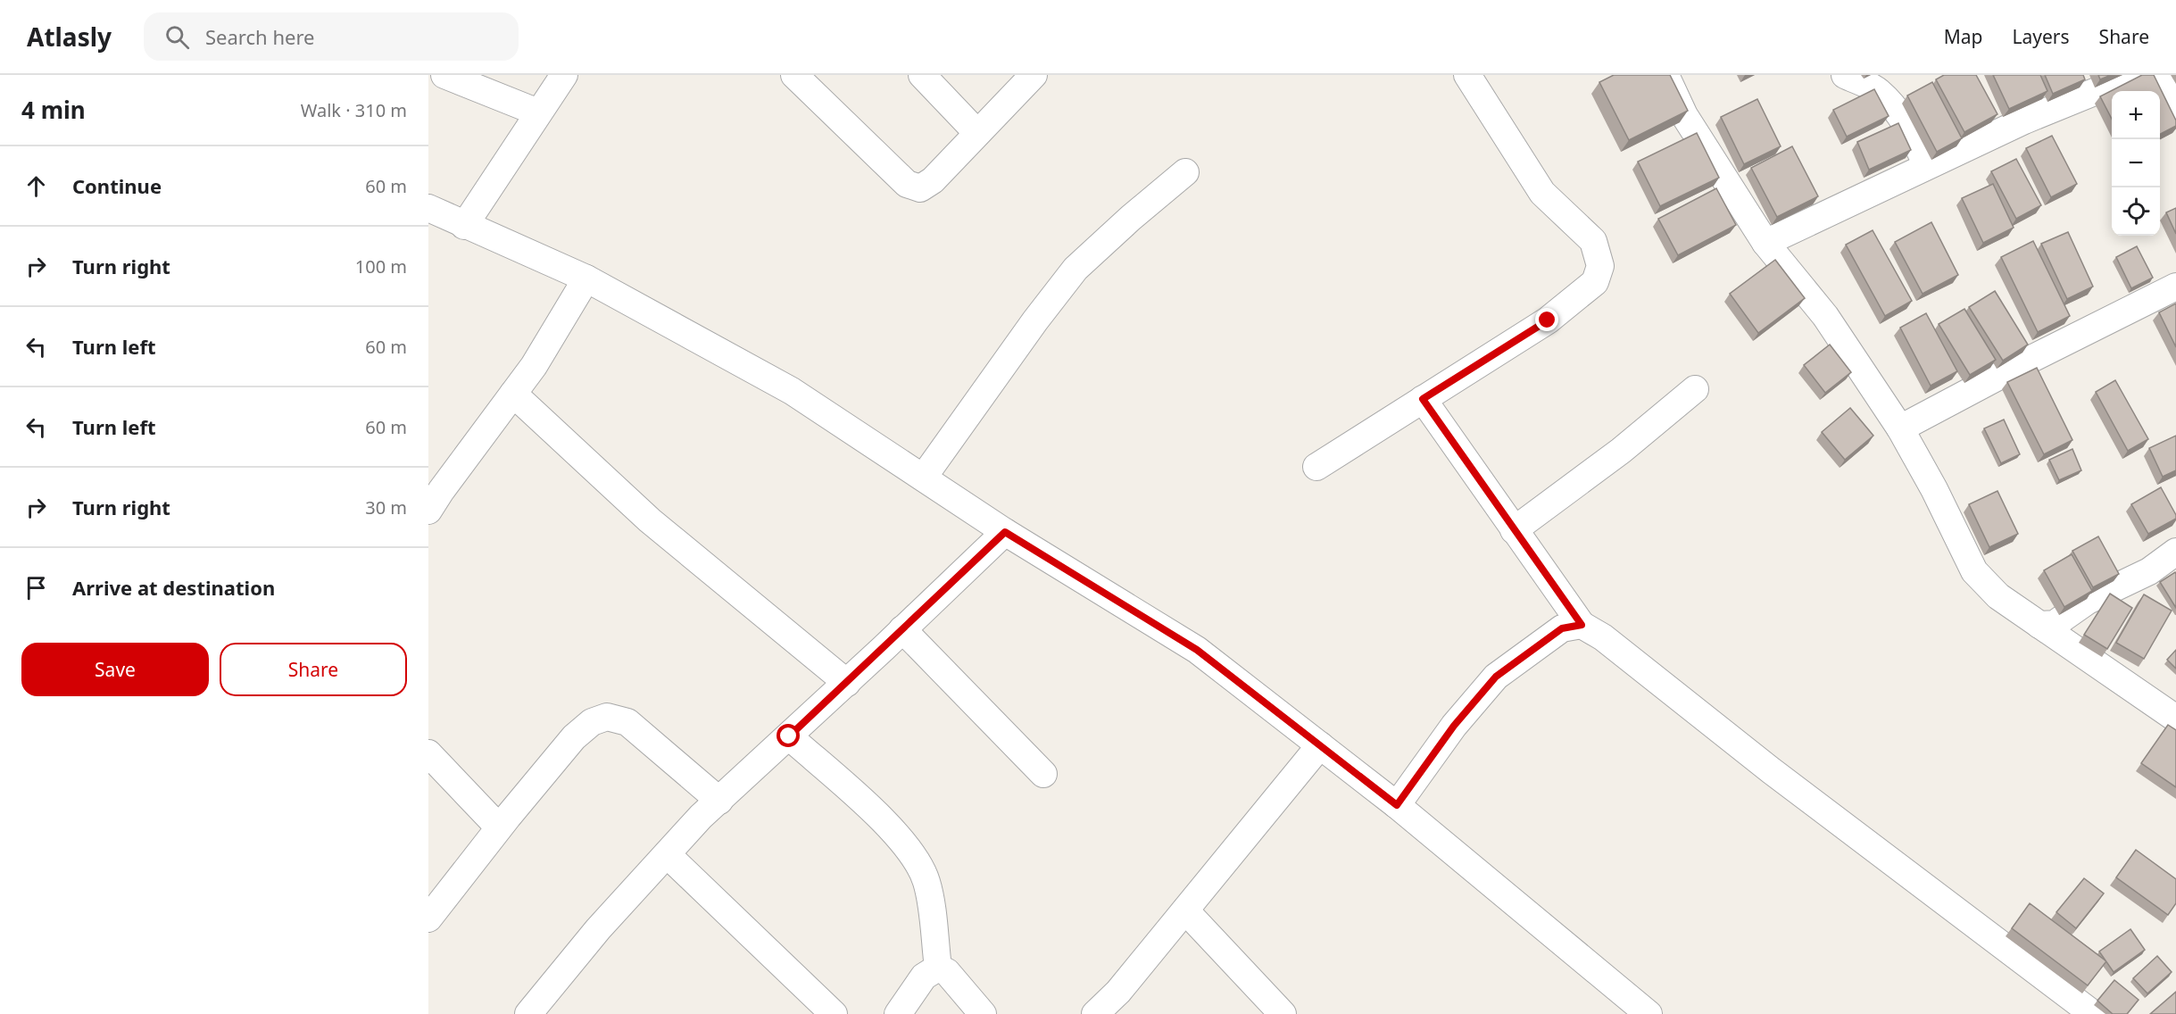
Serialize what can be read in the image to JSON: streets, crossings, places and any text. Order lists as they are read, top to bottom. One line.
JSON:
{"page":{"header":"Atlasly","search":"Search here","nav":["Map","Layers","Share"],"heading":["4 min","Walk · 310 m"],"map_buttons":["+","−"],"list":[["Continue","60 m"],["Turn right","100 m"],["Turn left","60 m"],["Turn left","60 m"],["Turn right","30 m"],"Arrive at destination"],"buttons":["Save","Share"]}}
